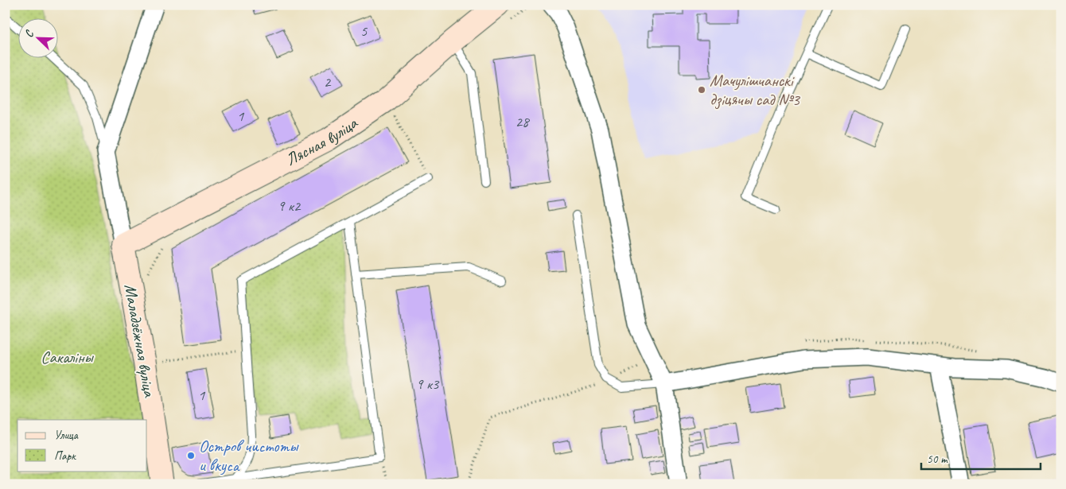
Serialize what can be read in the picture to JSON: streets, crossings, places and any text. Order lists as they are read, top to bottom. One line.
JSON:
{"streets":{"main road":["Лясная вуліца","Маладзёжная вуліца"]},"crossings":[["Лясная вуліца","Маладзёжная вуліца"]],"parks":["Сакаліны"],"places":["Мачулішчанскі дзіцячы сад №3","Остров чистоты и вкуса"],"house_numbers":["5","2","1","28","9 к2","9 к3","1"],"legend":["Улица","Парк"],"scale_bar":"50 m","north":"top left"}
